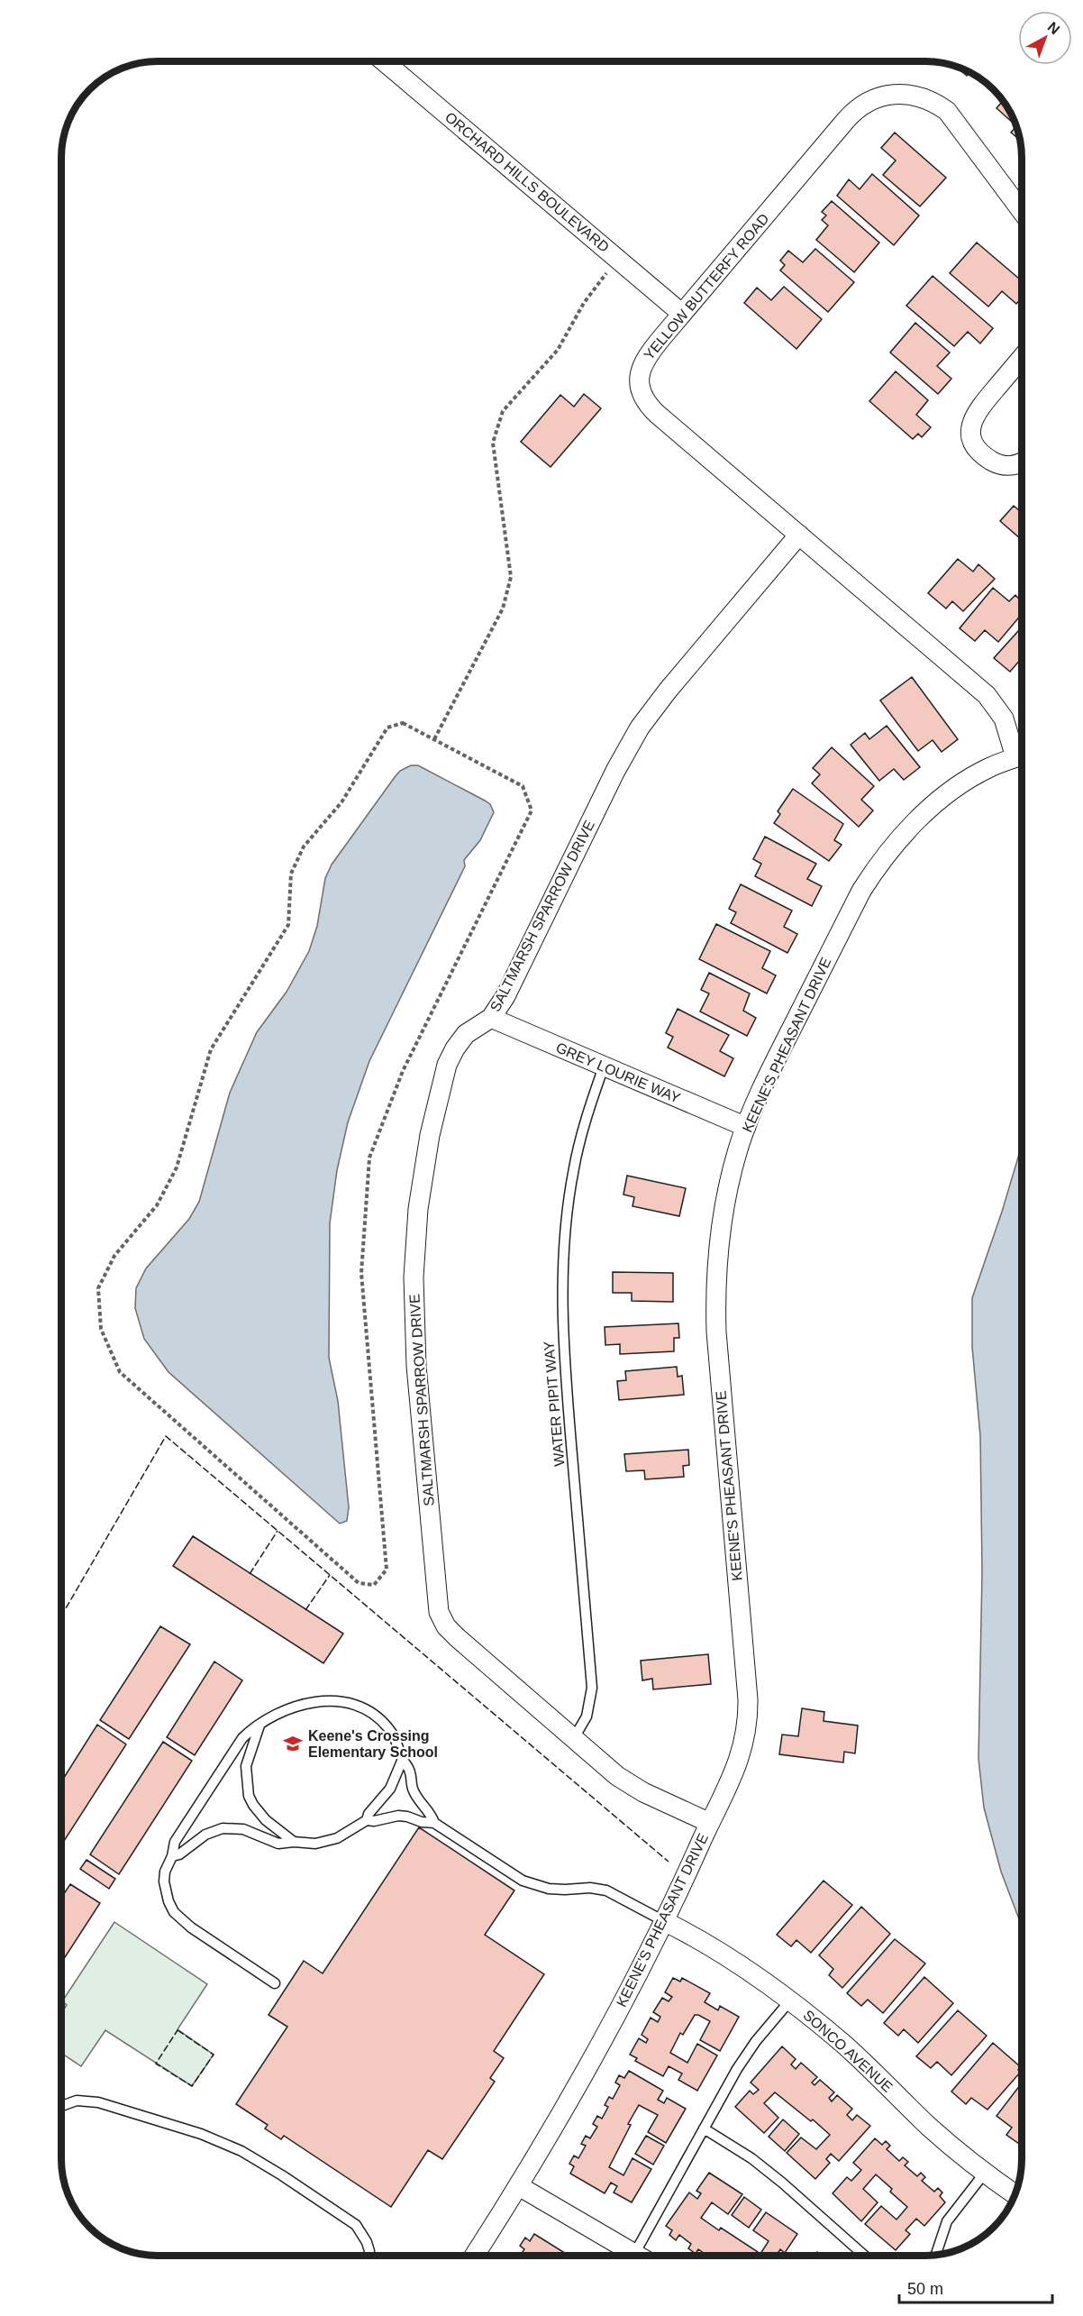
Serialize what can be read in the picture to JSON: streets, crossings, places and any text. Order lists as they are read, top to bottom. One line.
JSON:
{"streets":{"street":["ORCHARD HILLS BOULEVARD","YELLOW BUTTERFY ROAD","SALTMARSH SPARROW DRIVE","KEENE'S PHEASANT DRIVE","GREY LOURIE WAY","SONCO AVENUE"],"lane":["WATER PIPIT WAY"]},"crossings":[["ORCHARD HILLS BOULEVARD","YELLOW BUTTERFY ROAD"],["YELLOW BUTTERFY ROAD","SALTMARSH SPARROW DRIVE"],["YELLOW BUTTERFY ROAD","KEENE'S PHEASANT DRIVE"],["SALTMARSH SPARROW DRIVE","KEENE'S PHEASANT DRIVE"],["SALTMARSH SPARROW DRIVE","GREY LOURIE WAY"],["SALTMARSH SPARROW DRIVE","WATER PIPIT WAY"],["KEENE'S PHEASANT DRIVE","GREY LOURIE WAY"],["KEENE'S PHEASANT DRIVE","SONCO AVENUE"],["GREY LOURIE WAY","WATER PIPIT WAY"]],"places":{"school or university":["Keene's Crossing Elementary School"]},"scale_bar":"50 m","north":"top right"}
